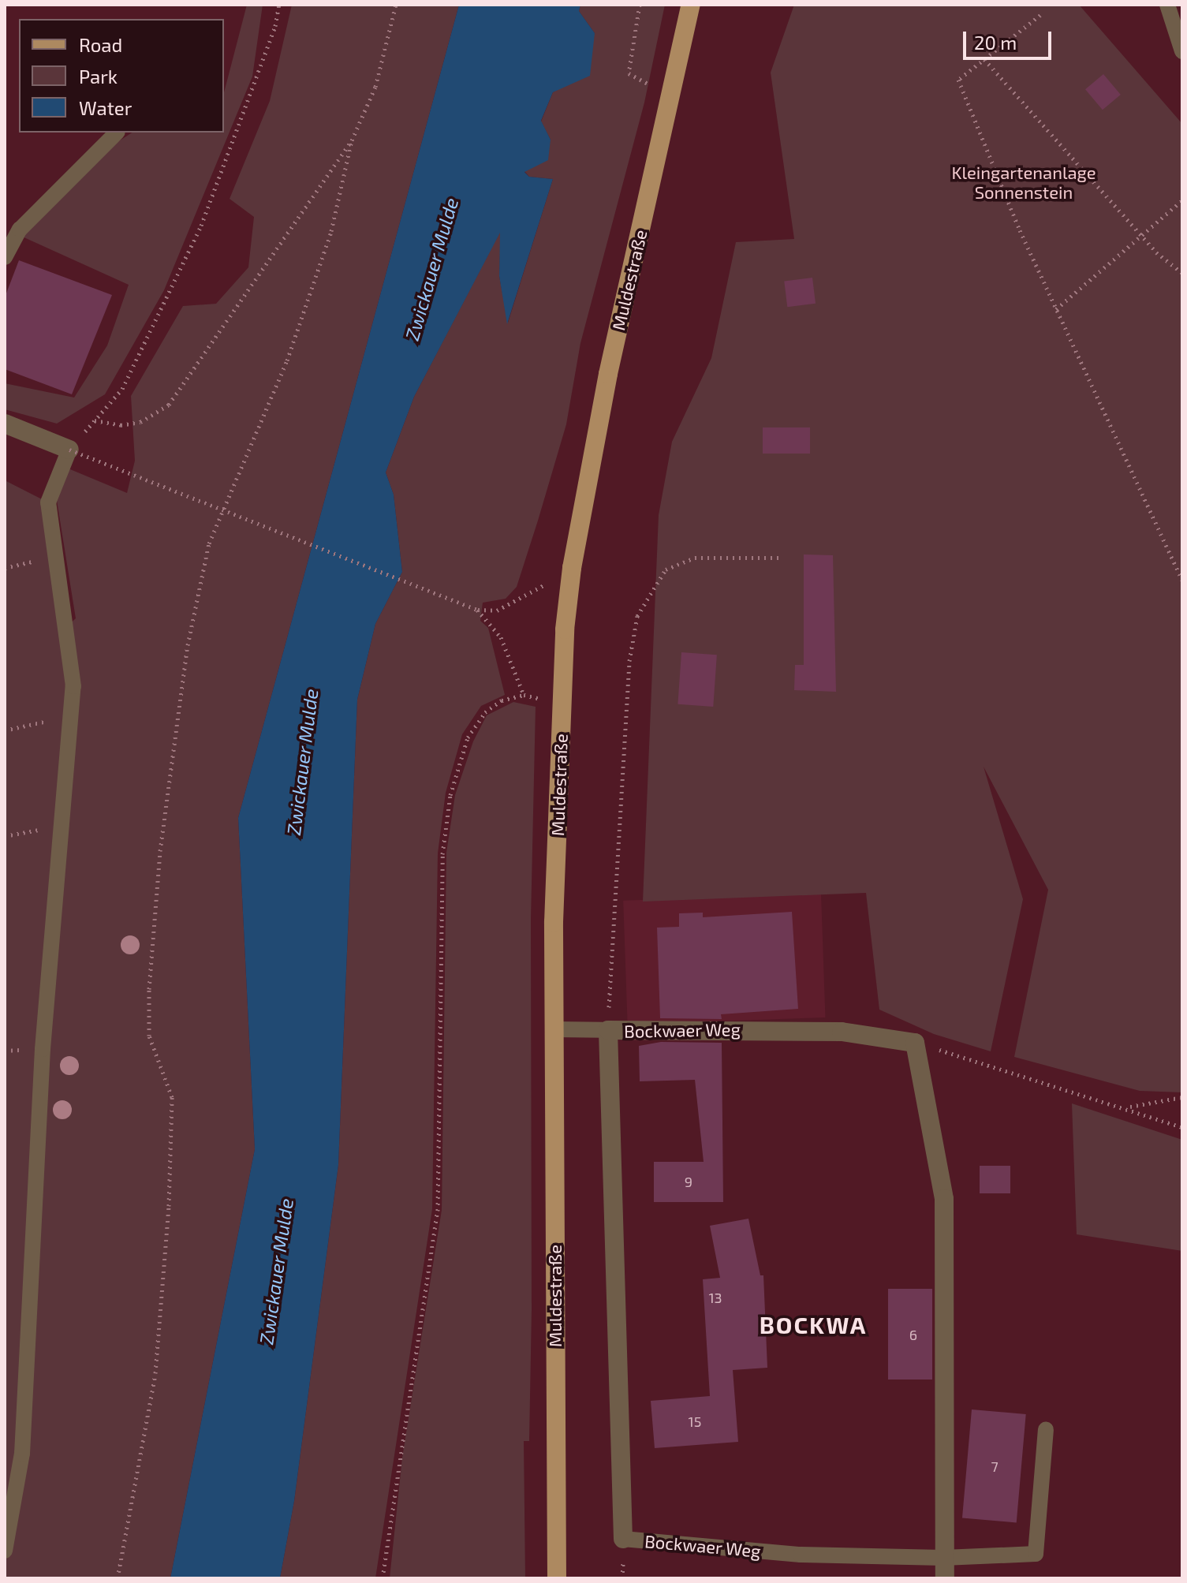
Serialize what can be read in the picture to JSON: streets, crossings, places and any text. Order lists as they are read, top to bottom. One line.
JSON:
{"streets":{"main road":["Muldestraße"],"street":["Bockwaer Weg"]},"districts":["BOCKWA"],"water":["Zwickauer Mulde"],"parks":["Kleingartenanlage Sonnenstein"],"house_numbers":["9","13","6","15","7"],"legend":["Road","Park","Water"],"scale_bar":"20 m"}
